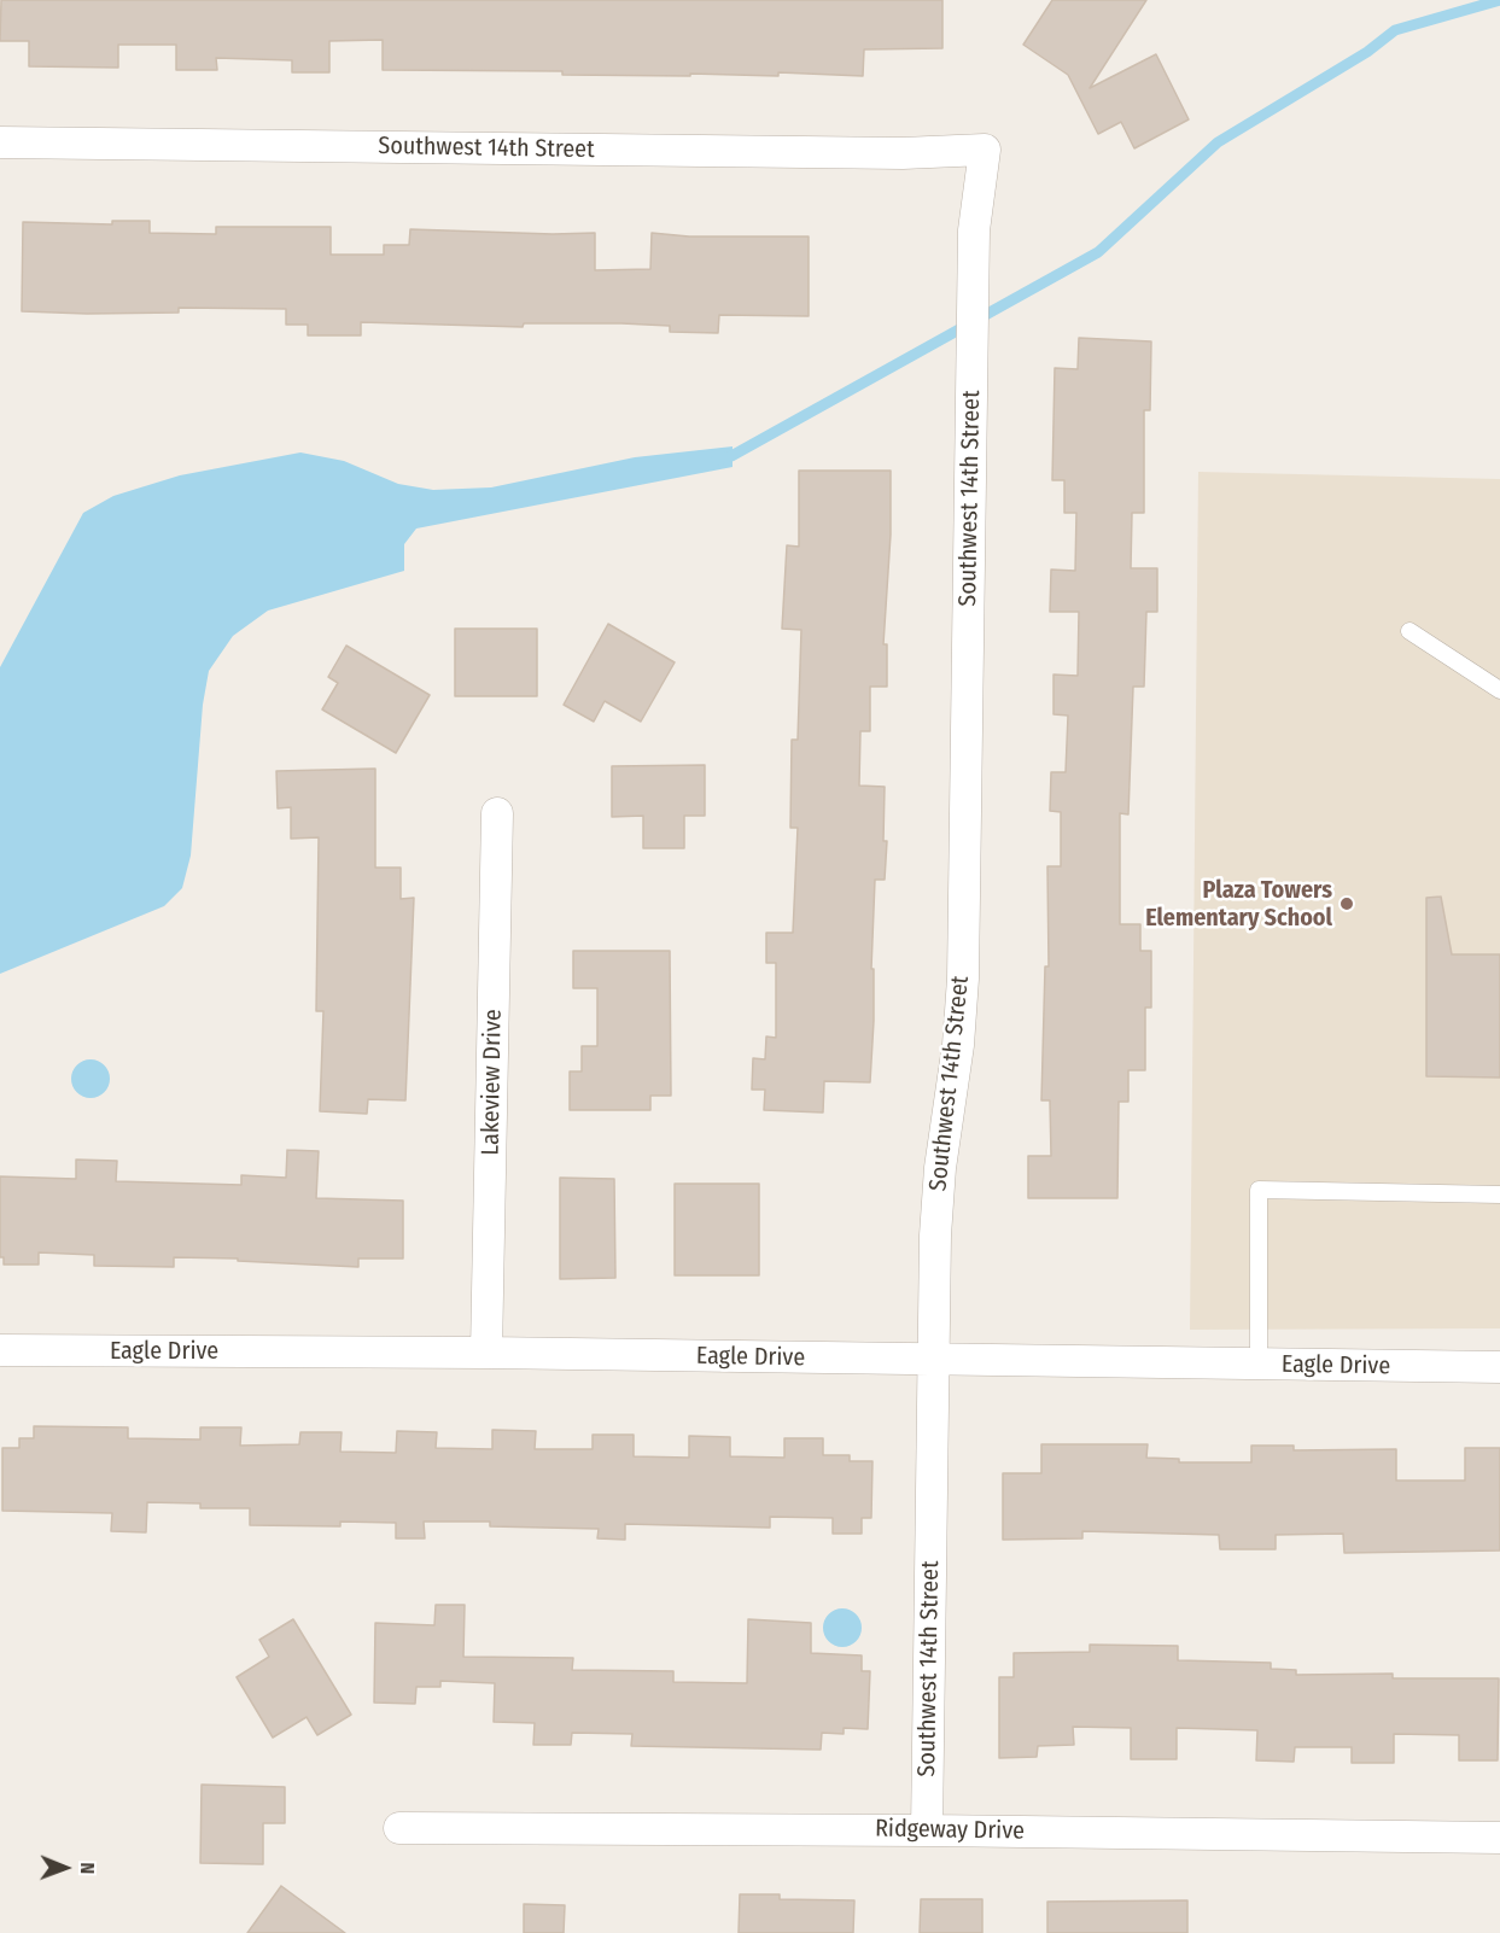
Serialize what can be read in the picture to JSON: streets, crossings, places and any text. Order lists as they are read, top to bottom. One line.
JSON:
{"streets":{"street":["Southwest 14th Street","Lakeview Drive","Eagle Drive","Ridgeway Drive"]},"crossings":[["Southwest 14th Street","Eagle Drive"],["Southwest 14th Street","Ridgeway Drive"],["Lakeview Drive","Eagle Drive"]],"places":["Plaza Towers Elementary School"],"north":"right"}
